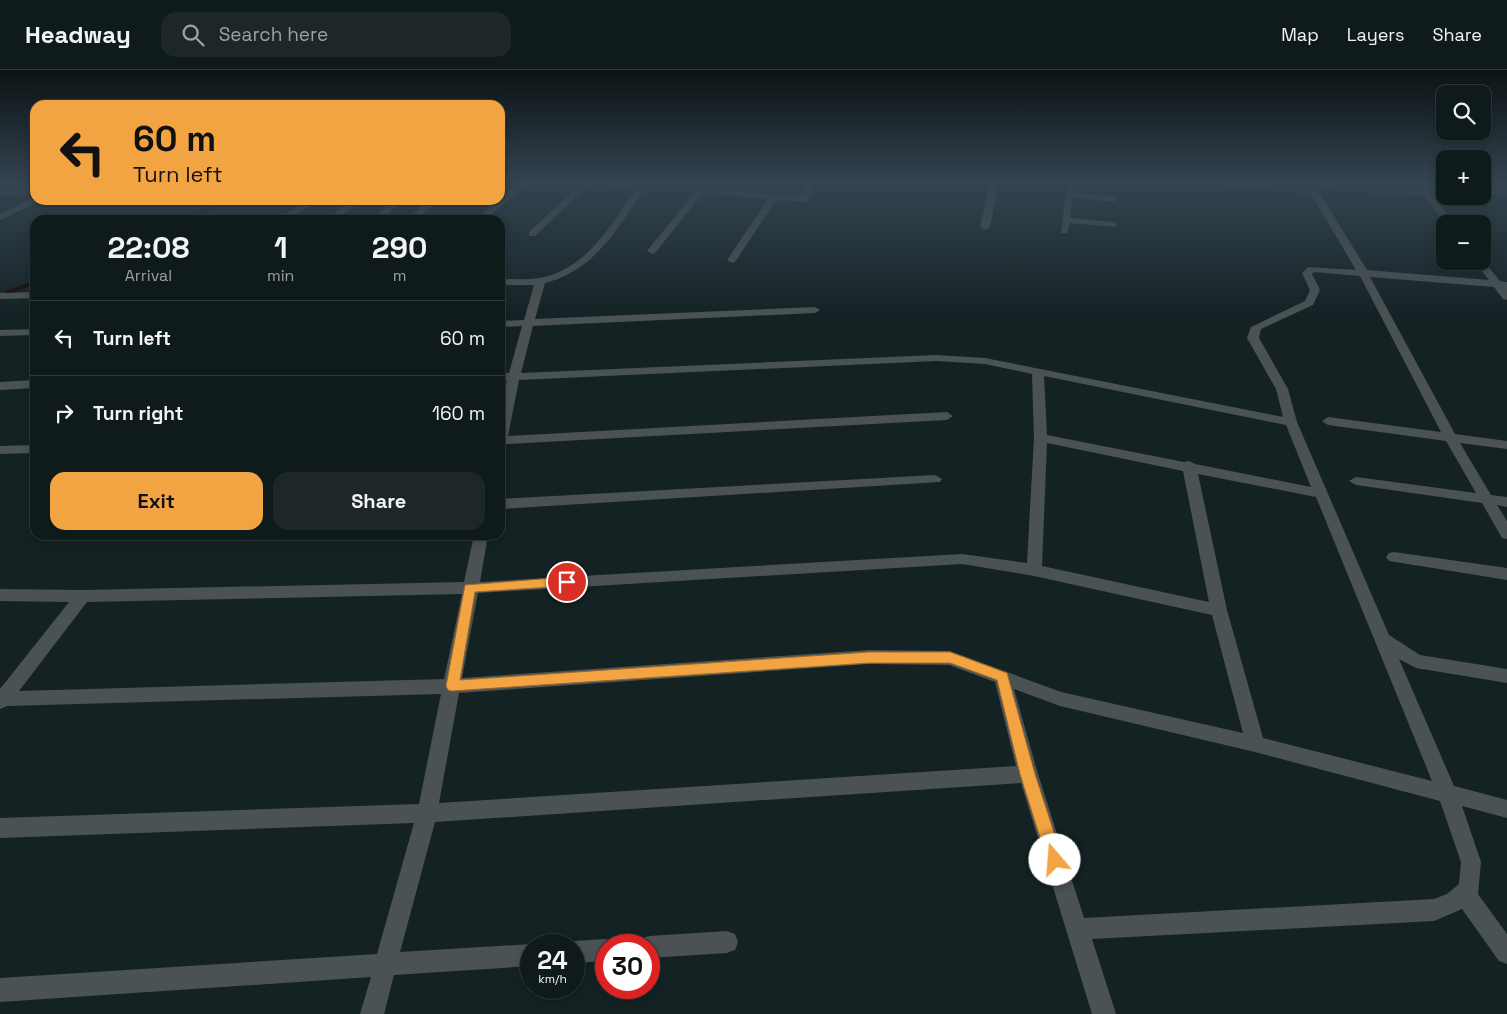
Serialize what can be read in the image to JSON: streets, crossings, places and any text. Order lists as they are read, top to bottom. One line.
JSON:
{"page":{"header":"Headway","search":"Search here","nav":["Map","Layers","Share"],"map_buttons":["+","−"],"turn":["60 m","Turn left"],"eta":["22:08","Arrival","1","min","290","m"],"list":[{"name":"Turn left","value":"60 m"},{"name":"Turn right","value":"160 m"}],"buttons":["Exit","Share"],"speed":"24 km/h","limit":"30"}}
